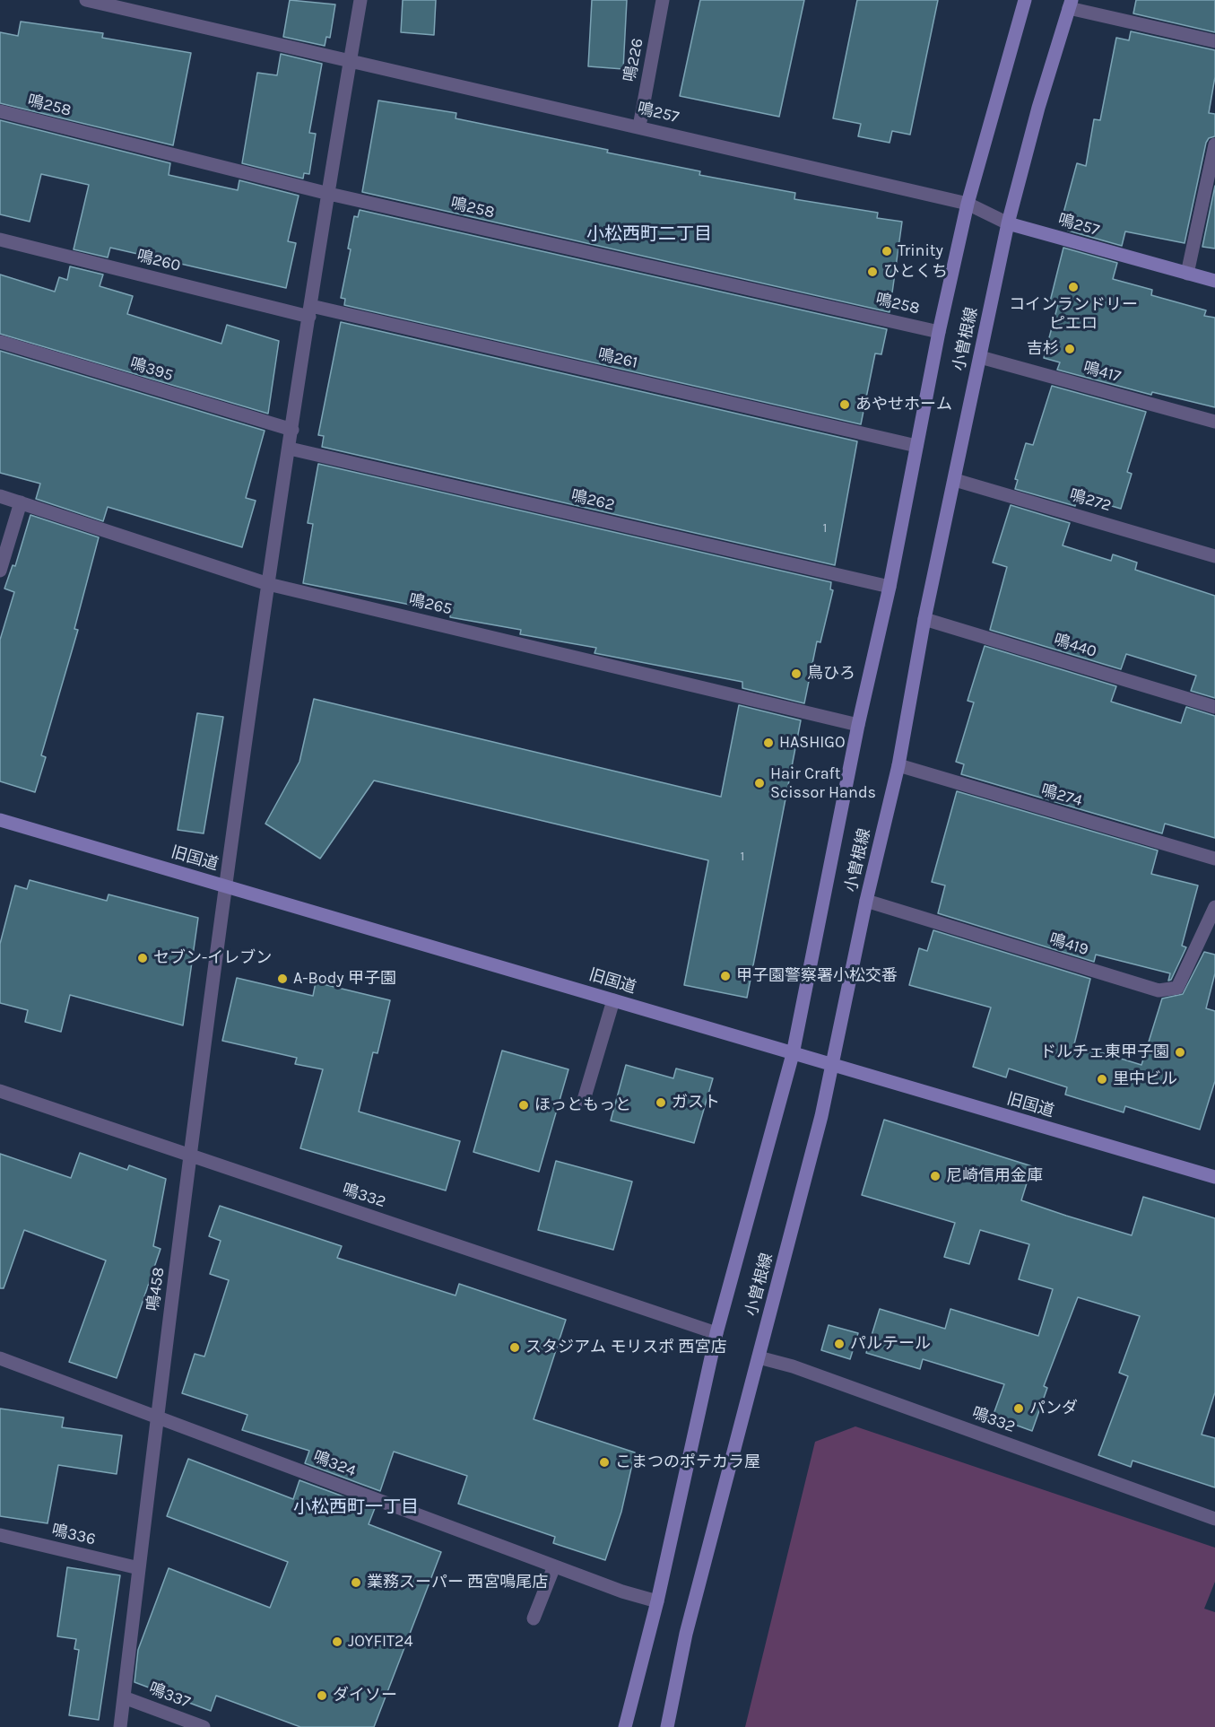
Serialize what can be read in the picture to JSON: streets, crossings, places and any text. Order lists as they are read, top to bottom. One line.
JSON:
{"streets":{"street":["鳴226","鳴258","鳴257","鳴260","小曽根線","鳴261","鳴395","鳴417","鳴262","鳴272","鳴265","鳴440","鳴274","旧国道","鳴419","鳴332","鳴458","鳴324","鳴336","鳴337"]},"crossings":[["鳴226","鳴257"],["鳴258","小曽根線"],["鳴258","鳴458"],["鳴257","小曽根線"],["鳴257","鳴458"],["鳴260","鳴261"],["鳴260","鳴458"],["小曽根線","鳴261"],["小曽根線","鳴417"],["小曽根線","鳴262"],["小曽根線","鳴272"],["小曽根線","鳴265"],["小曽根線","鳴440"],["小曽根線","鳴274"],["小曽根線","旧国道"],["小曽根線","鳴419"],["小曽根線","鳴332"],["小曽根線","鳴324"],["鳴261","鳴458"],["鳴395","鳴458"],["鳴262","鳴458"],["鳴265","鳴458"],["旧国道","鳴458"],["鳴332","鳴458"],["鳴458","鳴324"],["鳴458","鳴336"],["鳴458","鳴337"]],"districts":["小松西町二丁目","小松西町一丁目"],"places":["Trinity","ひとくち","コインランドリー ピエロ","吉杉","あやせホーム","鳥ひろ","HASHIGO","Hair Craft Scissor Hands","セブン-イレブン","甲子園警察署小松交番","A-Body 甲子園","ドルチェ東甲子園","里中ビル","ガスト","ほっともっと","尼崎信用金庫","パルテール","スタジアム モリスポ 西宮店","パンダ","こまつのポテカラ屋","業務スーパー 西宮鳴尾店","JOYFIT24","ダイソー"],"house_numbers":["1","1"]}
